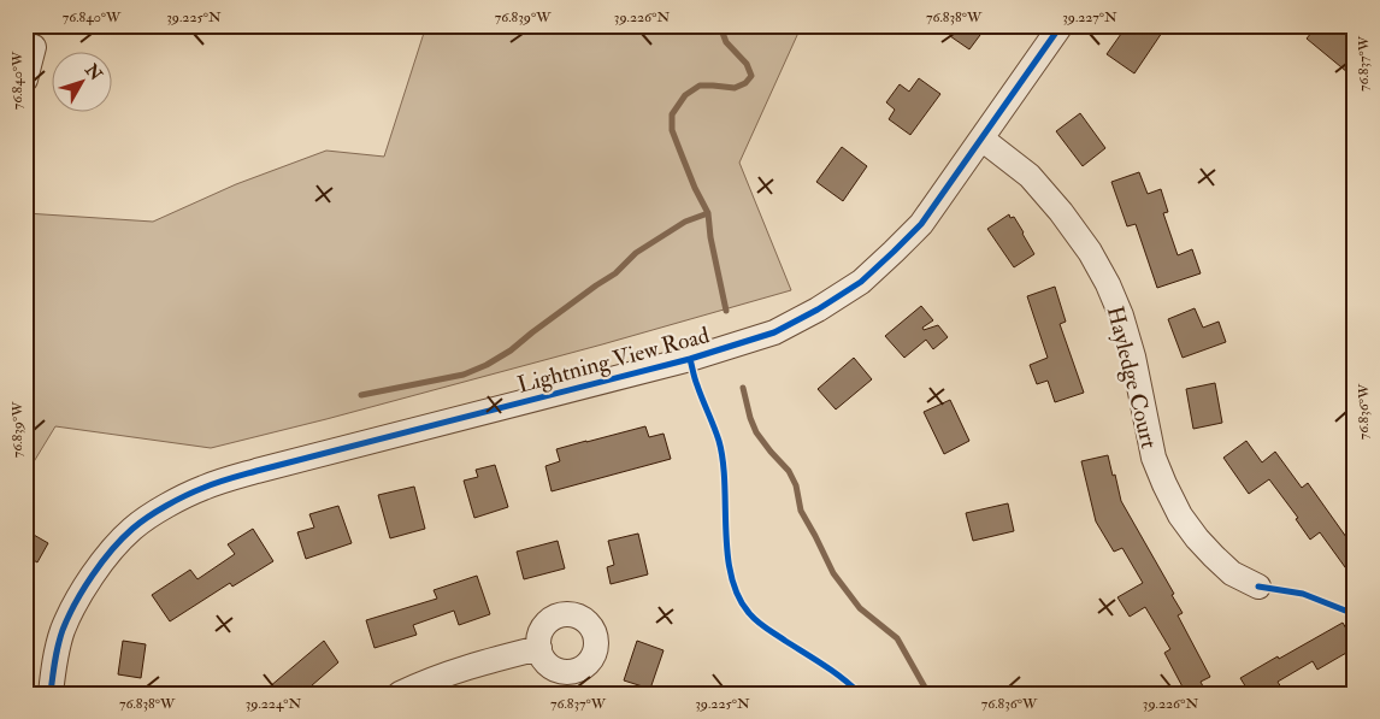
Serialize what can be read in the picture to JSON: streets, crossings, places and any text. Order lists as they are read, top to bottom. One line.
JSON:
{"streets":{"street":["Lightning View Road","Hayledge Court"]},"crossings":[["Lightning View Road","Hayledge Court"]],"north":"top right","coordinates":["76.840°W","39.225°N","76.839°W","39.226°N","76.838°W","39.227°N","76.837°W","76.836°W","39.224°N"]}
